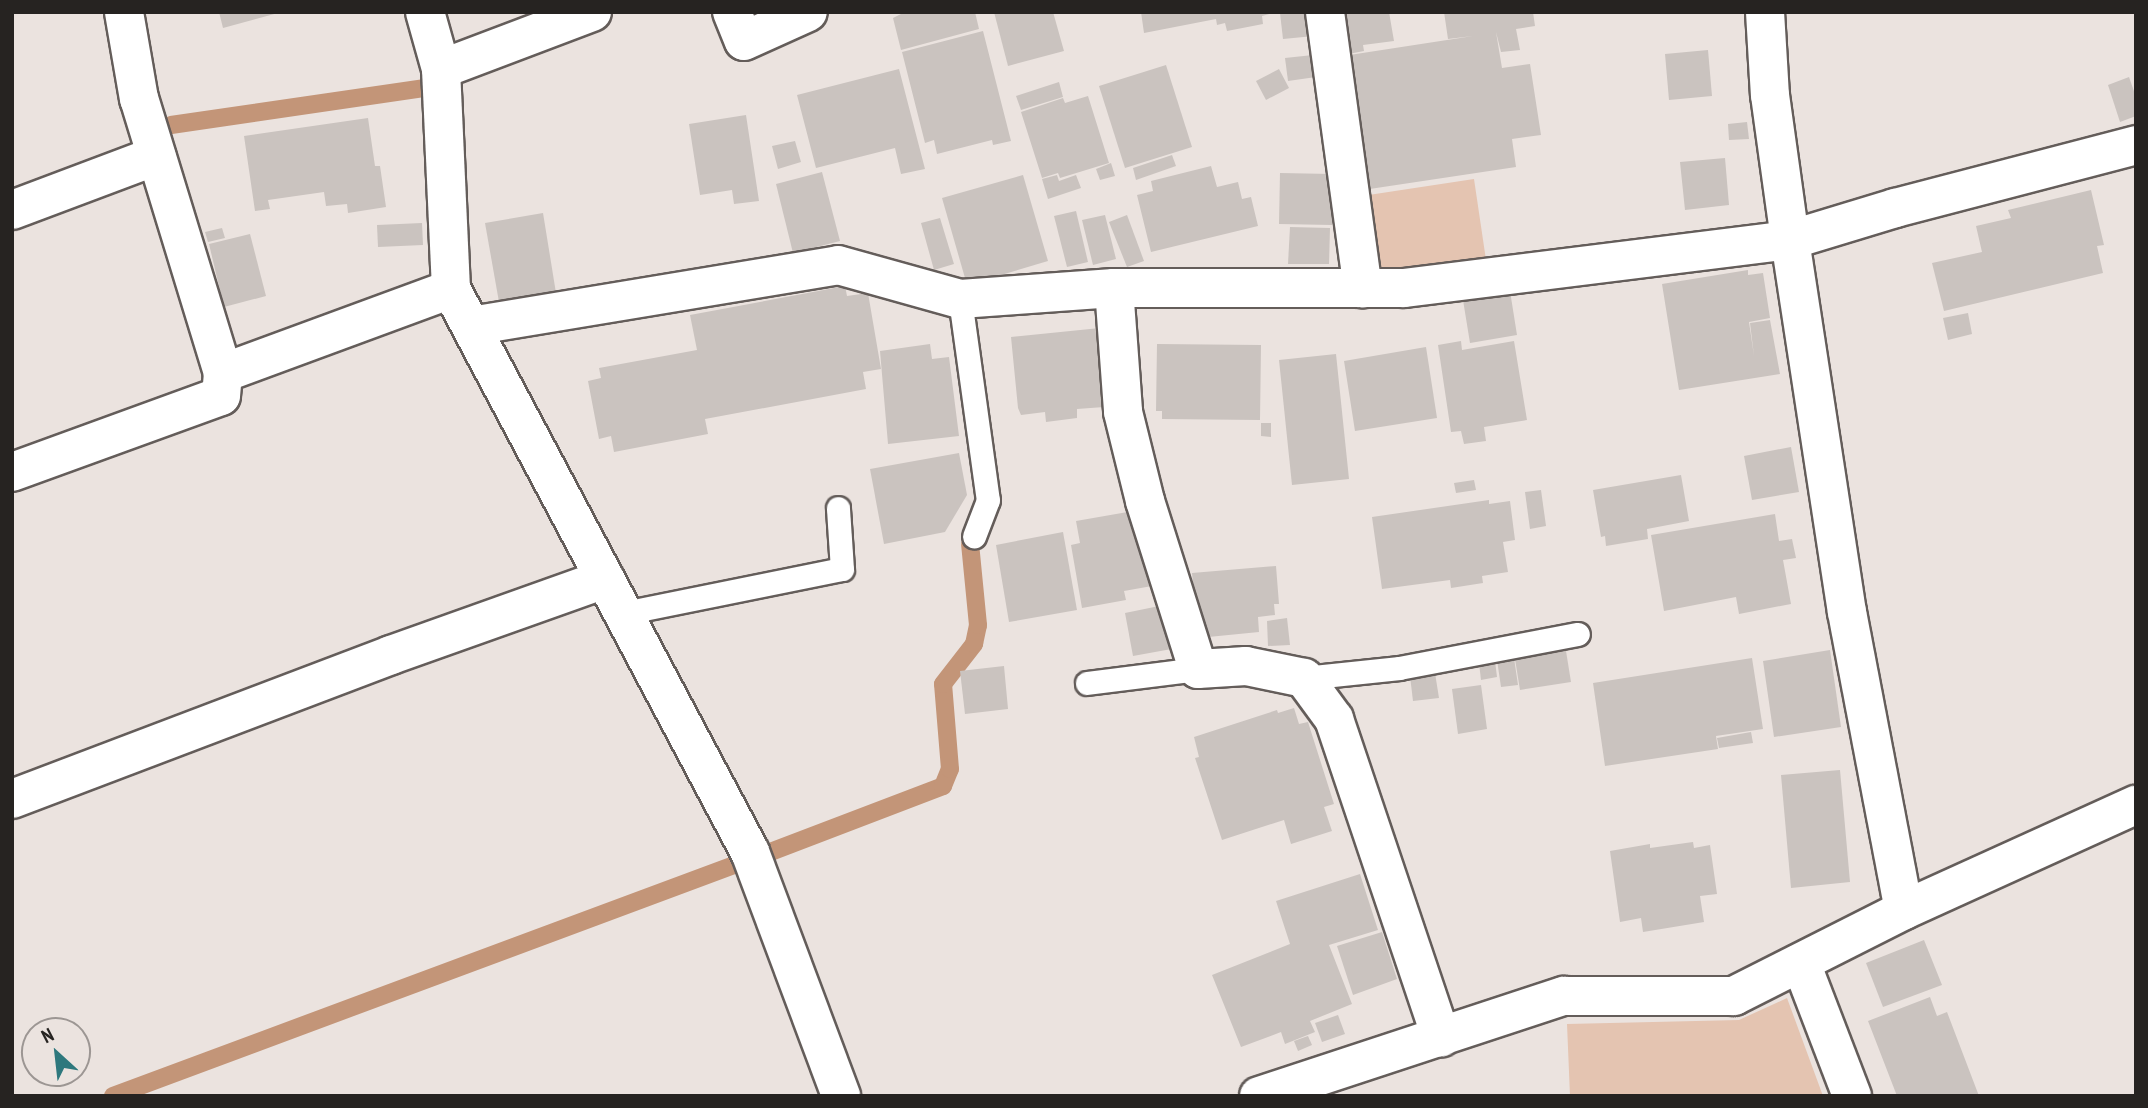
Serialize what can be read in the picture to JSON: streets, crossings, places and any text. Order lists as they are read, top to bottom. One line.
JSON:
{"north":"top left"}
